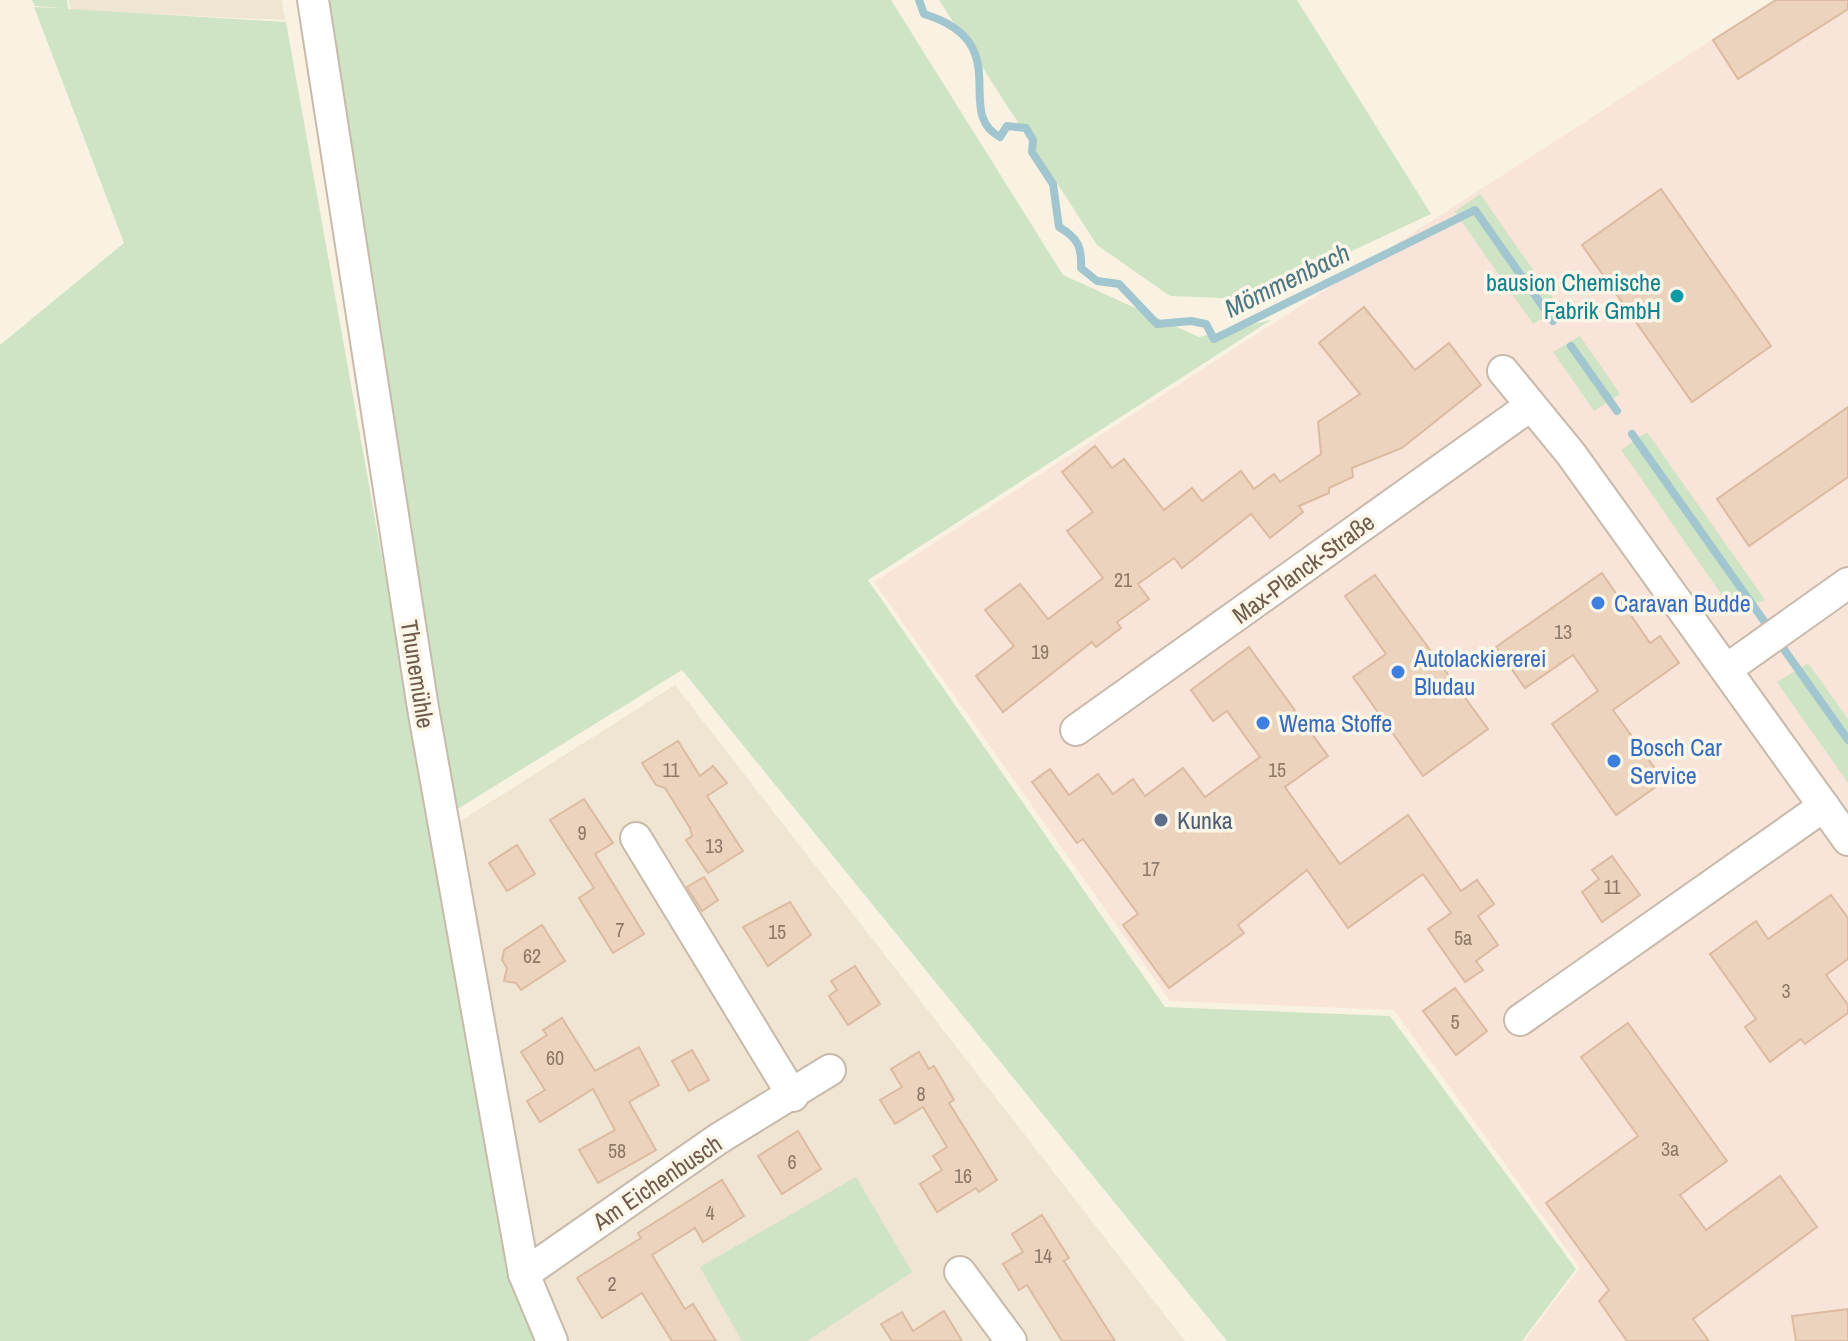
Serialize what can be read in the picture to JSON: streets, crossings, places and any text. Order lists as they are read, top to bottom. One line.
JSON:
{"streets":{"street":["Max-Planck-Straße","Thunemühle","Am Eichenbusch"]},"crossings":[["Thunemühle","Am Eichenbusch"]],"water":["Mömmenbach"],"places":["bausion Chemische Fabrik GmbH","Caravan Budde","Autolackiererei Bludau","Wema Stoffe","Bosch Car Service","Kunka"],"house_numbers":["21","13","19","11","15","9","13","17","11","7","15","5a","62","3","5","60","8","3a","58","6","16","4","14","2"]}
